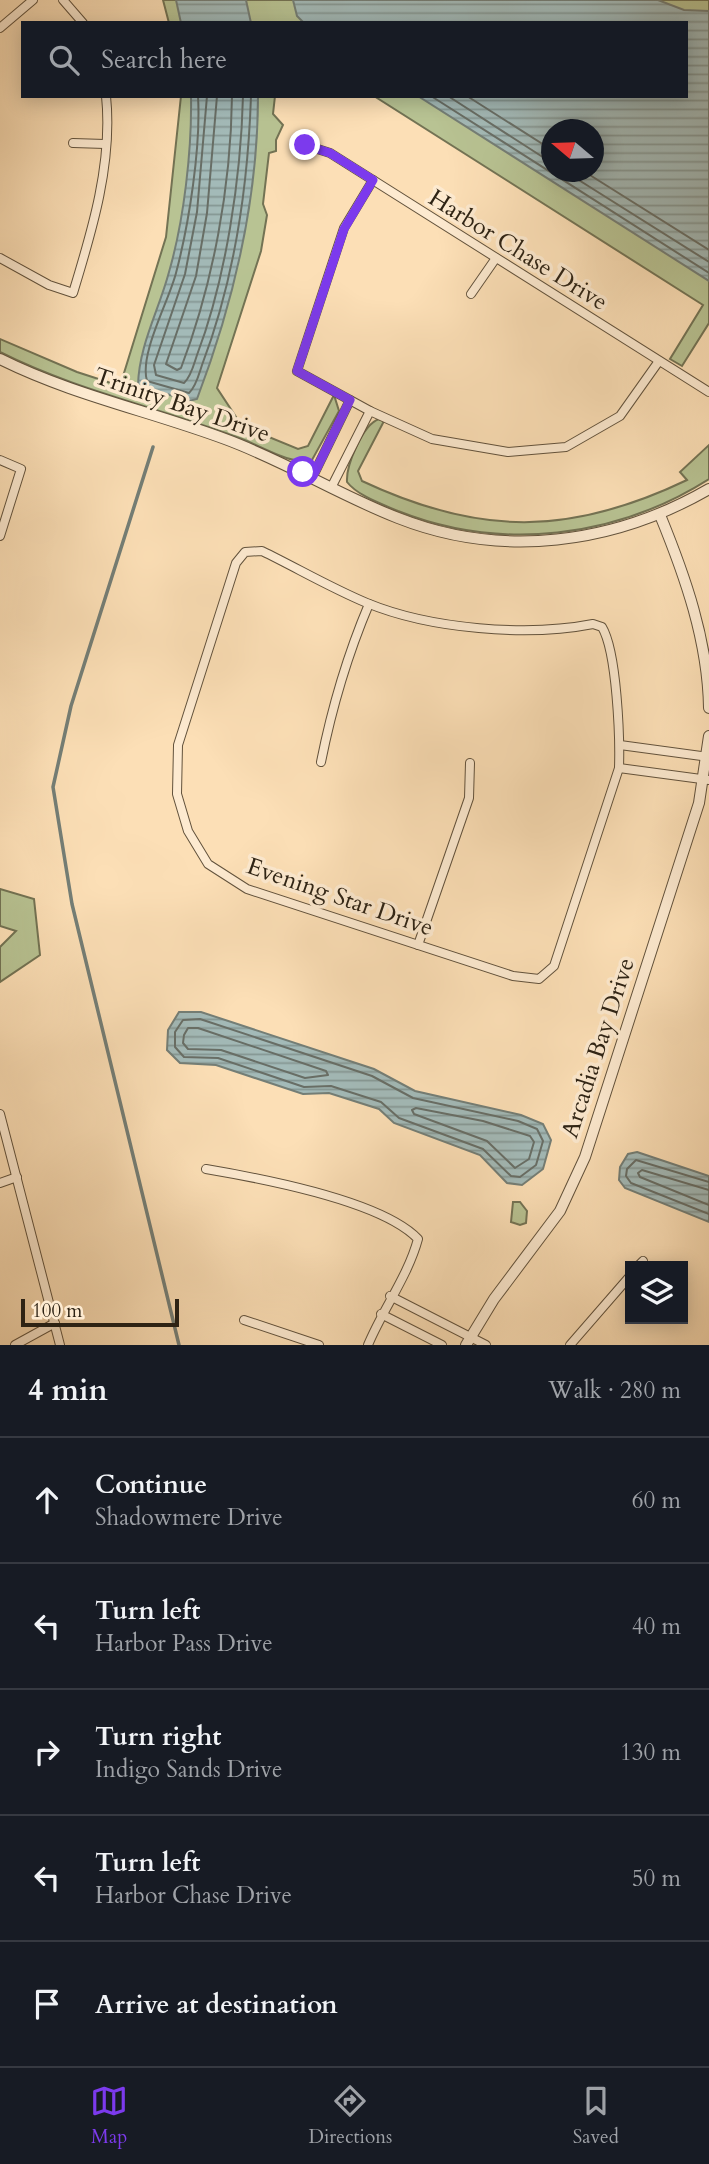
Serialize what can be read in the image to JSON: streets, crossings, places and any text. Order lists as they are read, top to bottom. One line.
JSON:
{"streets":{"street":["Harbor Chase Drive","Trinity Bay Drive","Evening Star Drive","Arcadia Bay Drive"]},"scale_bar":"100 m","north":"left","page":{"search":"Search here","scale":"100 m","heading":["4 min","Walk · 280 m"],"list":[["Continue","Shadowmere Drive","60 m"],["Turn left","Harbor Pass Drive","40 m"],["Turn right","Indigo Sands Drive","130 m"],["Turn left","Harbor Chase Drive","50 m"],"Arrive at destination"],"nav":["Map","Directions","Saved"]}}
